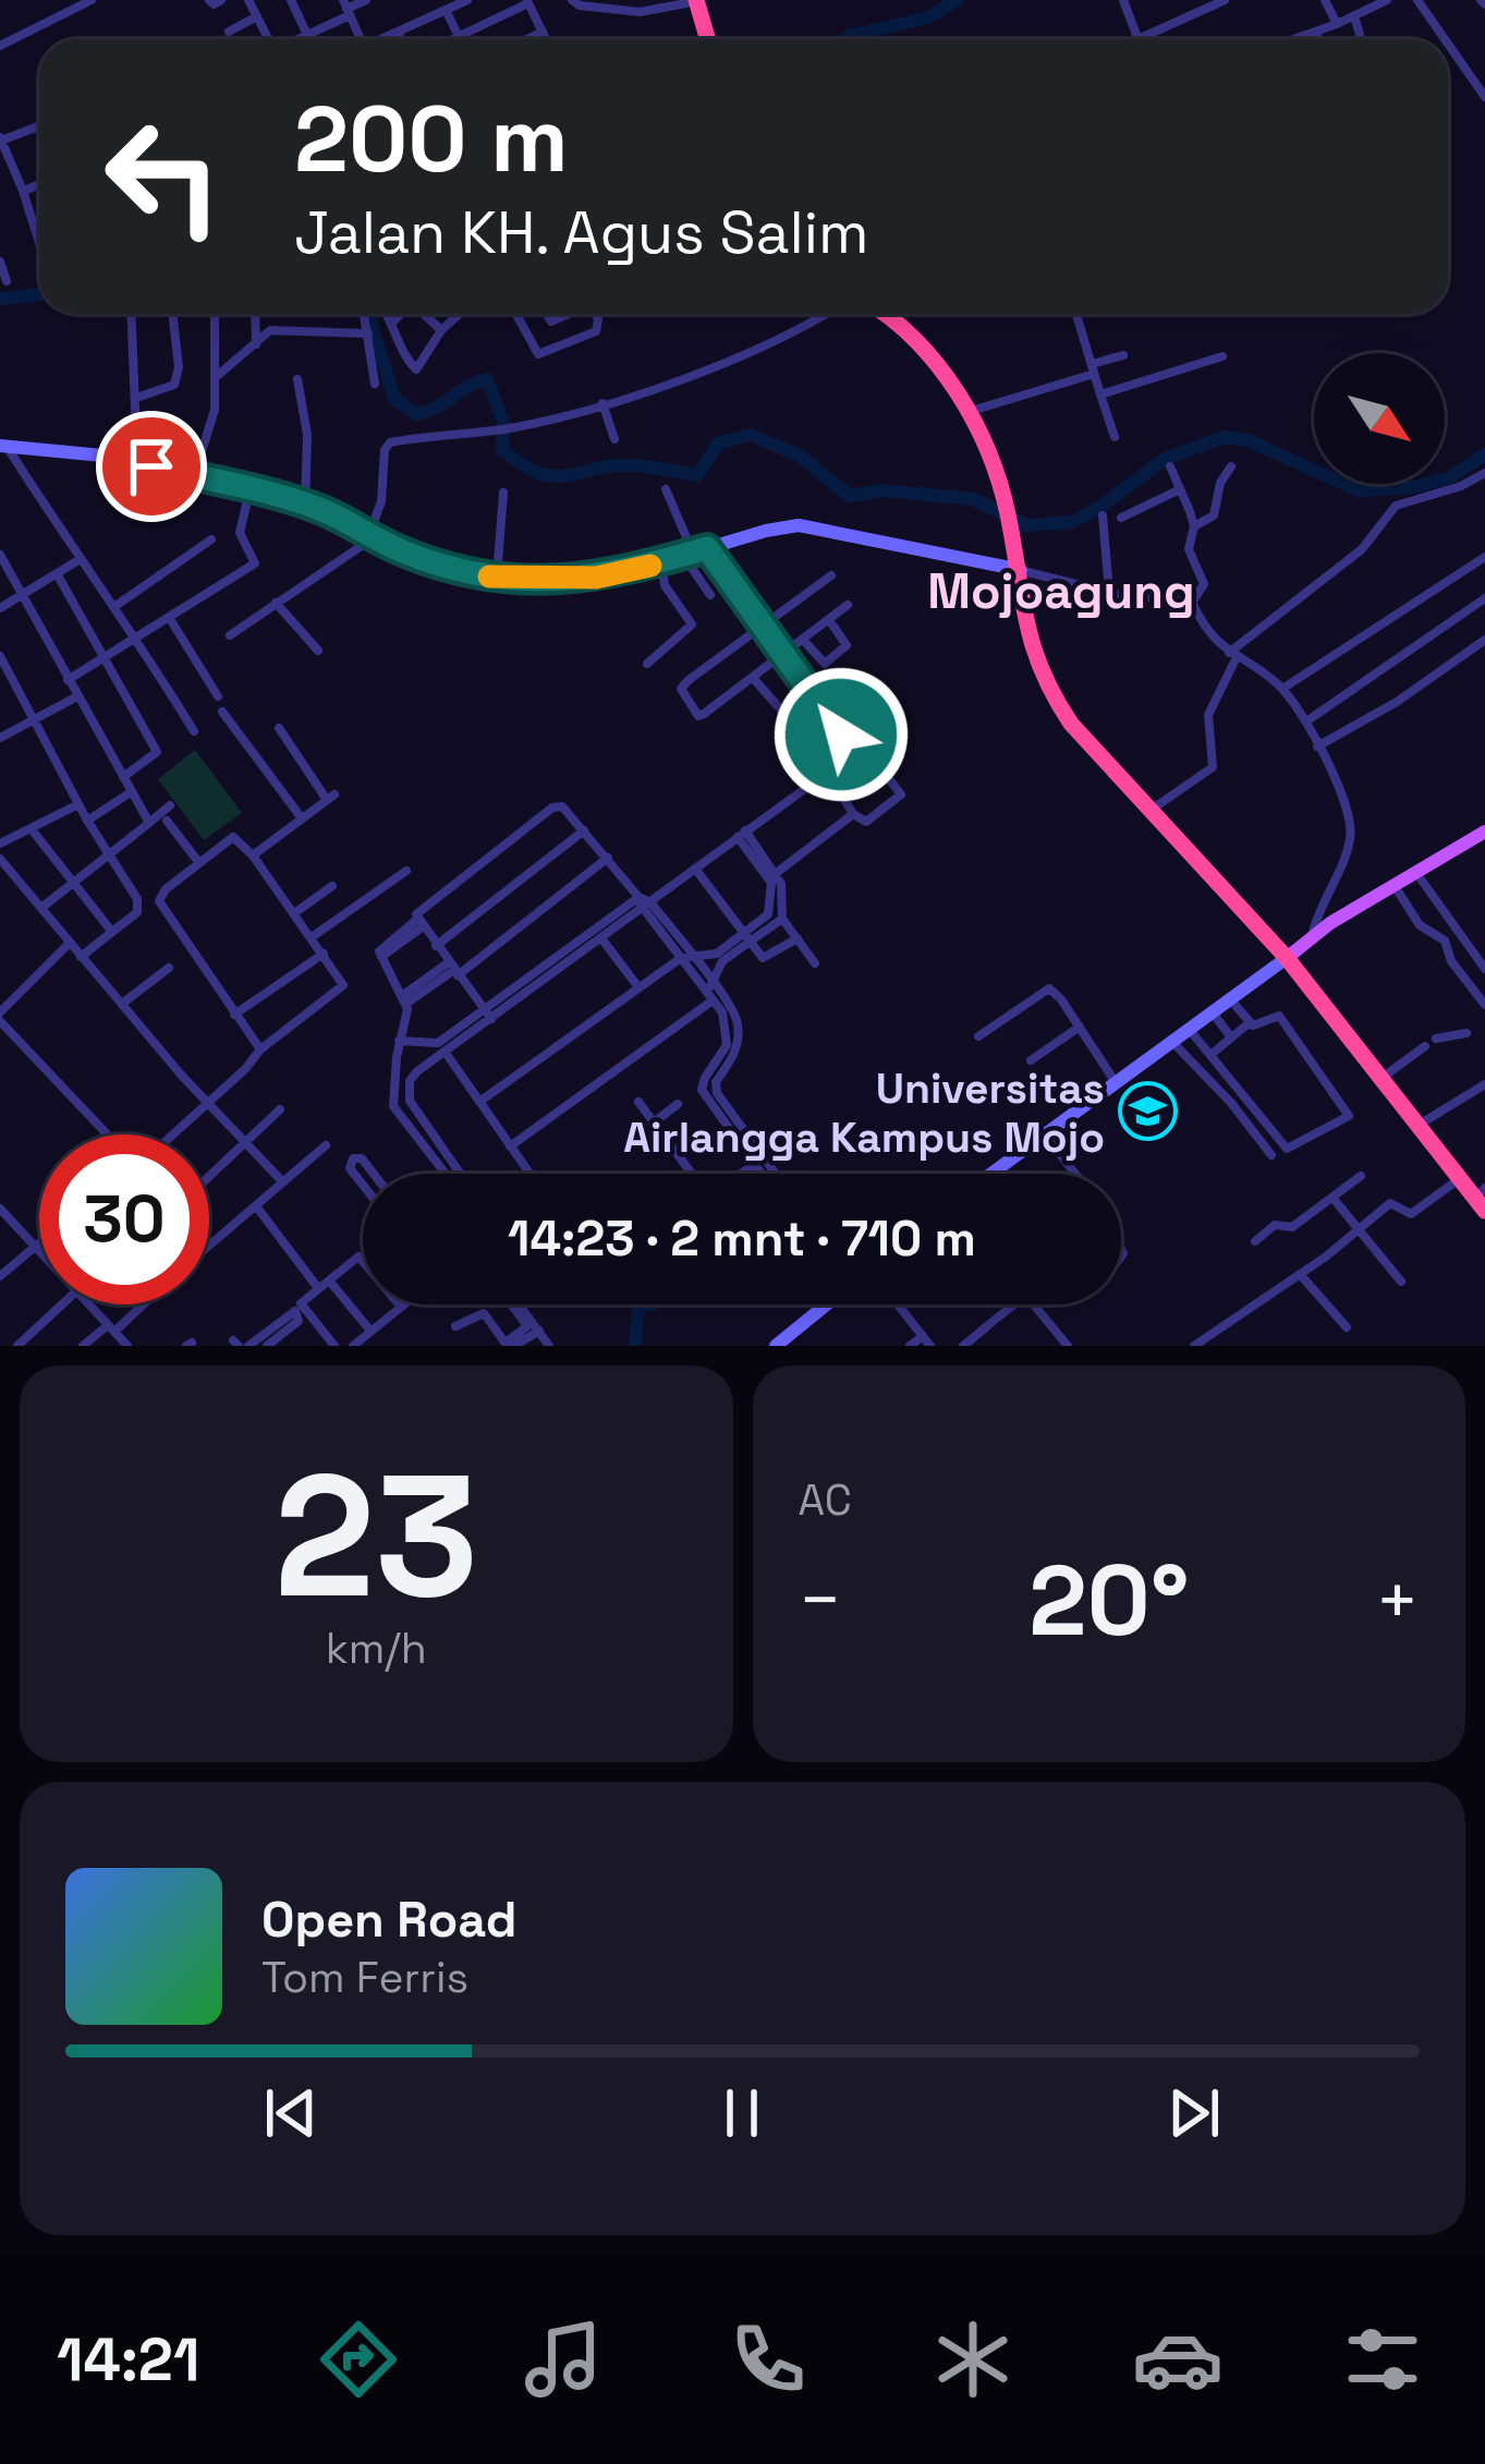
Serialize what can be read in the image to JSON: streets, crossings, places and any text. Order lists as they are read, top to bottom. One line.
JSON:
{"districts":["Mojoagung"],"places":{"school or university":["Universitas Airlangga Kampus Mojo"]},"north":"bottom right","page":{"turn":["200 m","Jalan KH. Agus Salim"],"limit":"30","trip":"14:23 · 2 mnt · 710 m","tile":[["23","km/h"],"AC"],"heat":["−","20°","+"],"song":["Open Road","Tom Ferris"],"tabs":"14:21"}}
